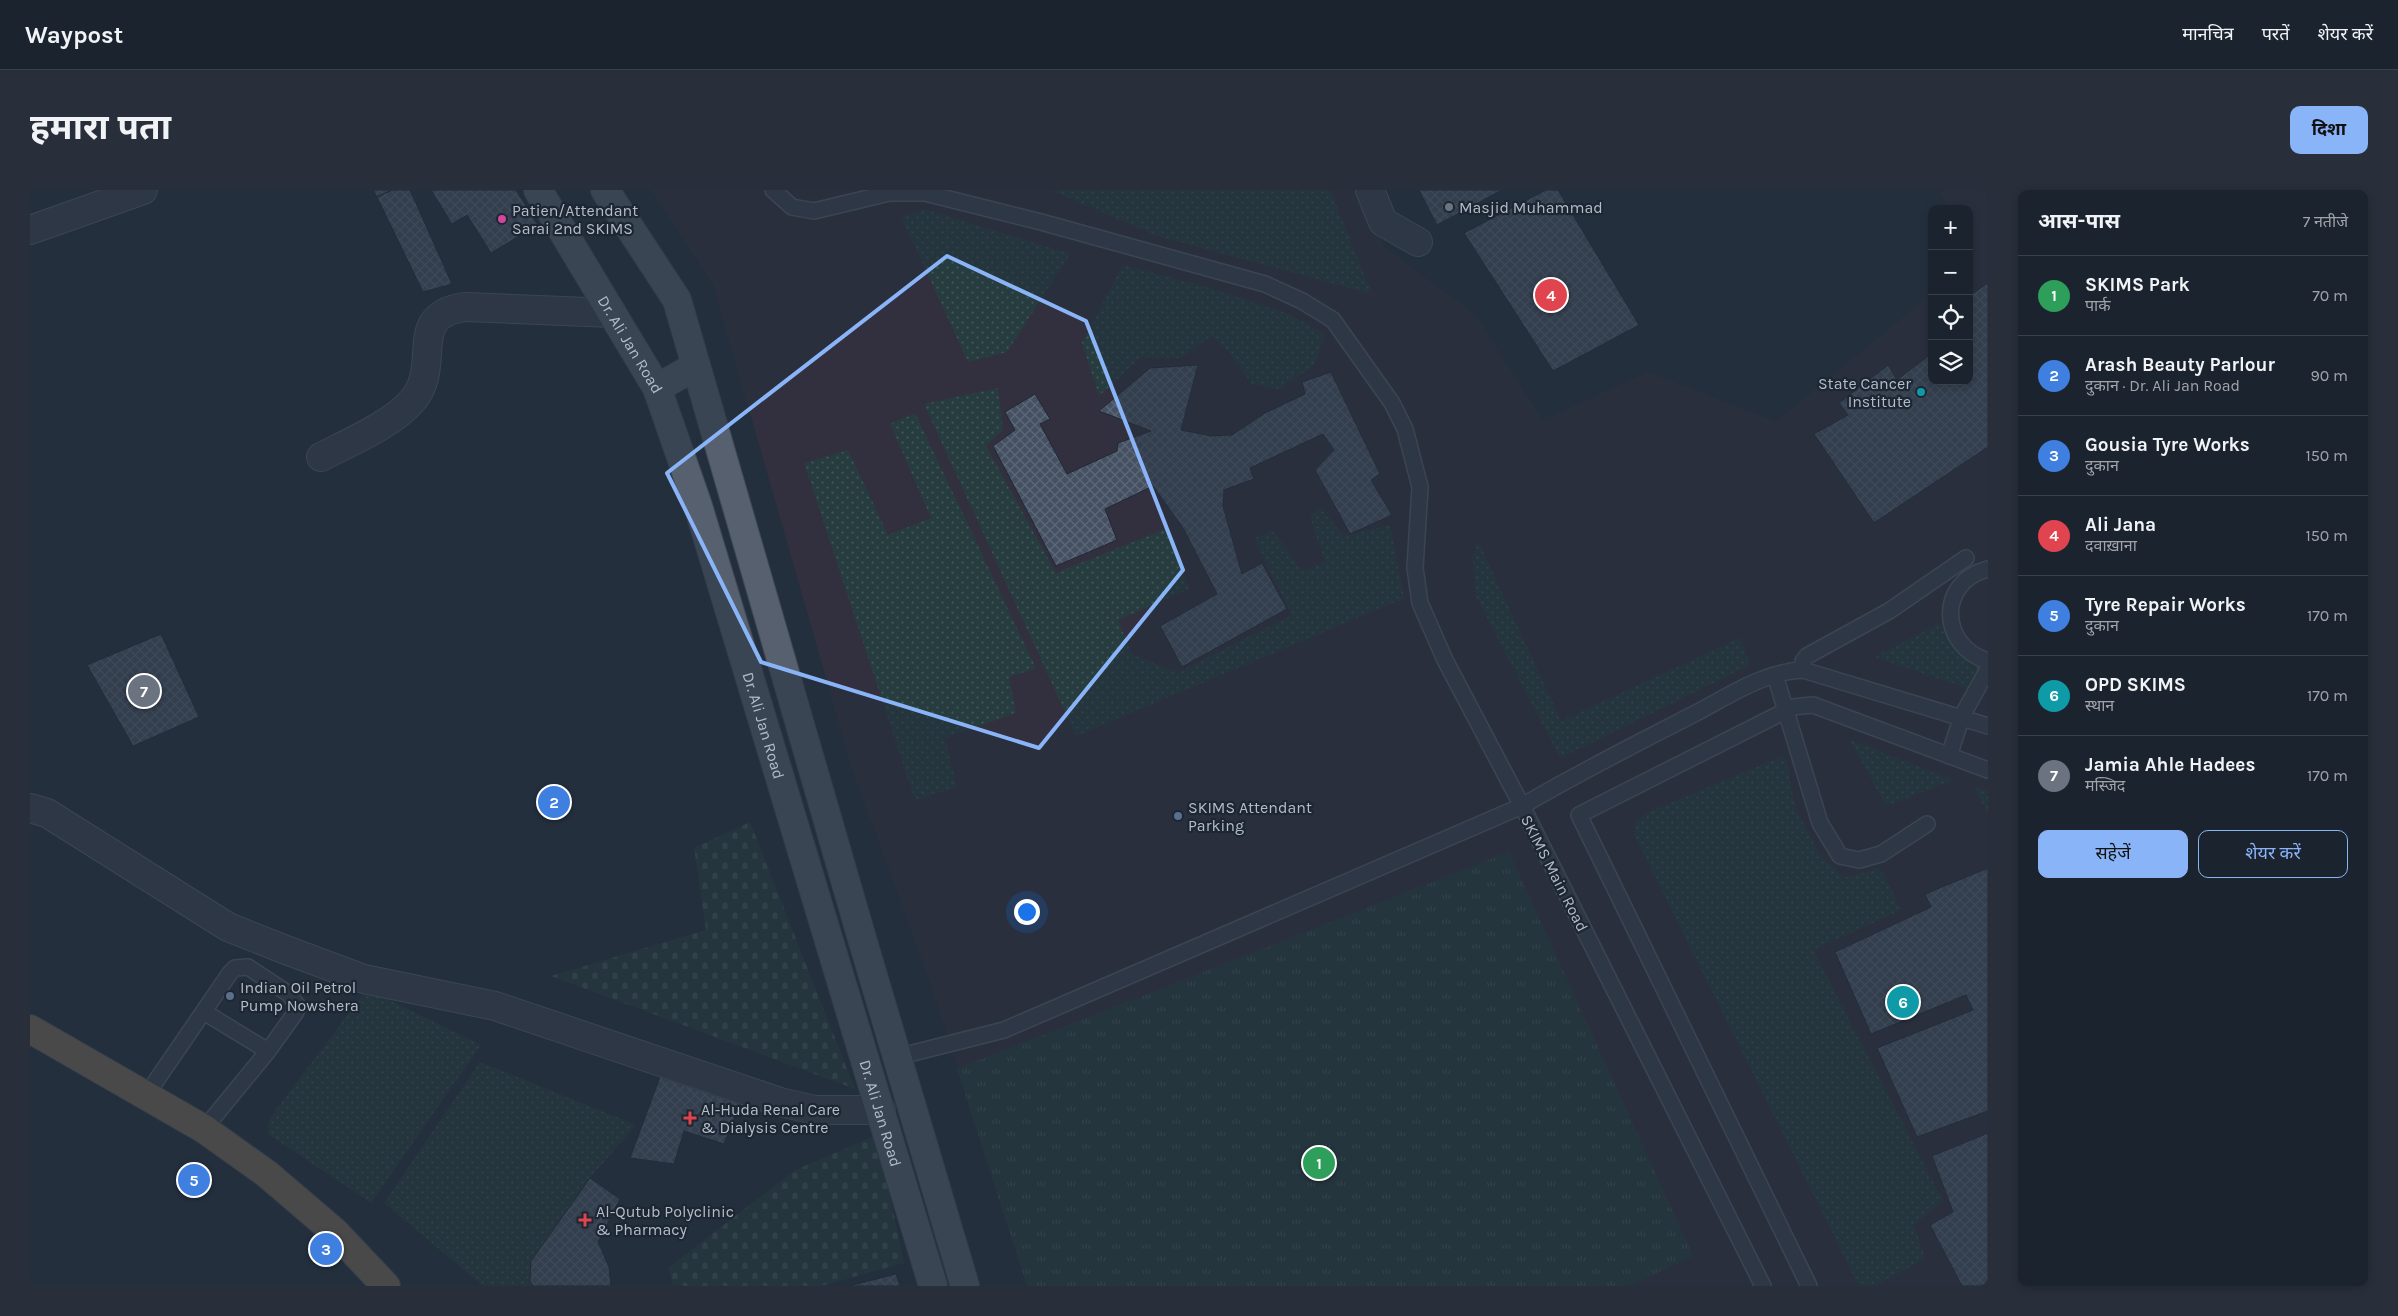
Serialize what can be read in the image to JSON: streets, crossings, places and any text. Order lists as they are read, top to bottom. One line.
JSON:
{"streets":{"main road":["Dr. Ali Jan Road"],"lane":["SKIMS Main Road"]},"places":{"other":["Masjid Muhammad","Patien/Attendant Sarai 2nd SKIMS","State Cancer Institute","SKIMS Attendant Parking","Indian Oil Petrol Pump Nowshera"],"health":["Al-Huda Renal Care & Dialysis Centre","Al-Qutub Polyclinic & Pharmacy"]},"page":{"header":"Waypost","nav":["मानचित्र","परतें","शेयर करें"],"buttons":["दिशा",["सहेजें","शेयर करें"]],"title":"हमारा पता","heading":["आस-पास","7 नतीजे"],"map_buttons":["+","−"],"list":[{"mark":"1","name":"SKIMS Park","note":"पार्क","value":"70 m"},{"mark":"2","name":"Arash Beauty Parlour","note":"दुकान · Dr. Ali Jan Road","value":"90 m"},{"mark":"3","name":"Gousia Tyre Works","note":"दुकान","value":"150 m"},{"mark":"4","name":"Ali Jana","note":"दवाख़ाना","value":"150 m"},{"mark":"5","name":"Tyre Repair Works","note":"दुकान","value":"170 m"},{"mark":"6","name":"OPD SKIMS","note":"स्थान","value":"170 m"},{"mark":"7","name":"Jamia Ahle Hadees","note":"मस्जिद","value":"170 m"}],"pins":["4","7","2","6","1","5","3"]}}
